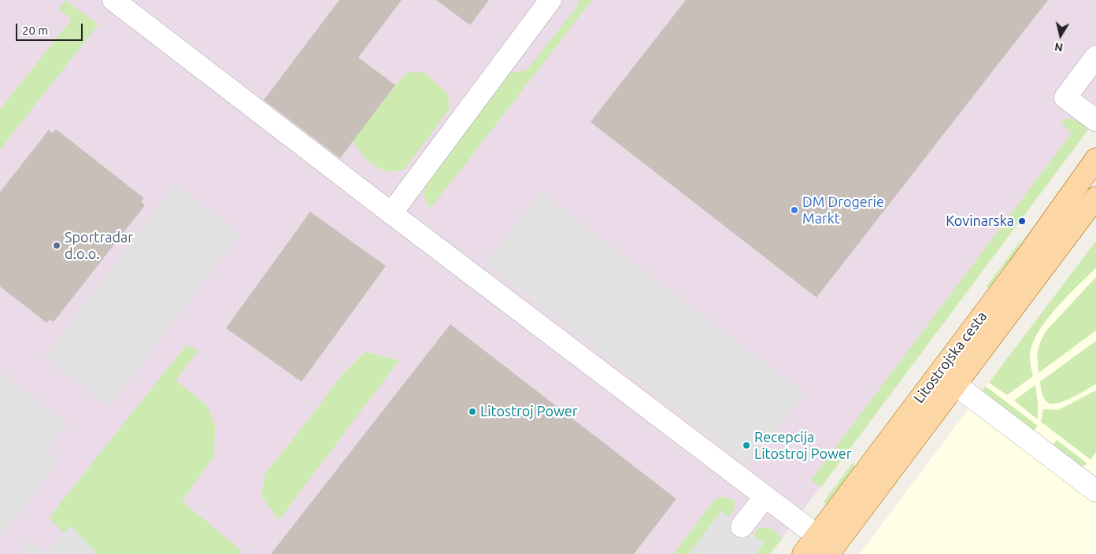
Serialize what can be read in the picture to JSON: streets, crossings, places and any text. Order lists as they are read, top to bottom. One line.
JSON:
{"streets":{"main road":["Litostrojska cesta"]},"places":["DM Drogerie Markt","Kovinarska","Sportradar d.o.o.","Litostroj Power","Recepcija Litostroj Power"],"scale_bar":"20 m","north":"bottom"}
